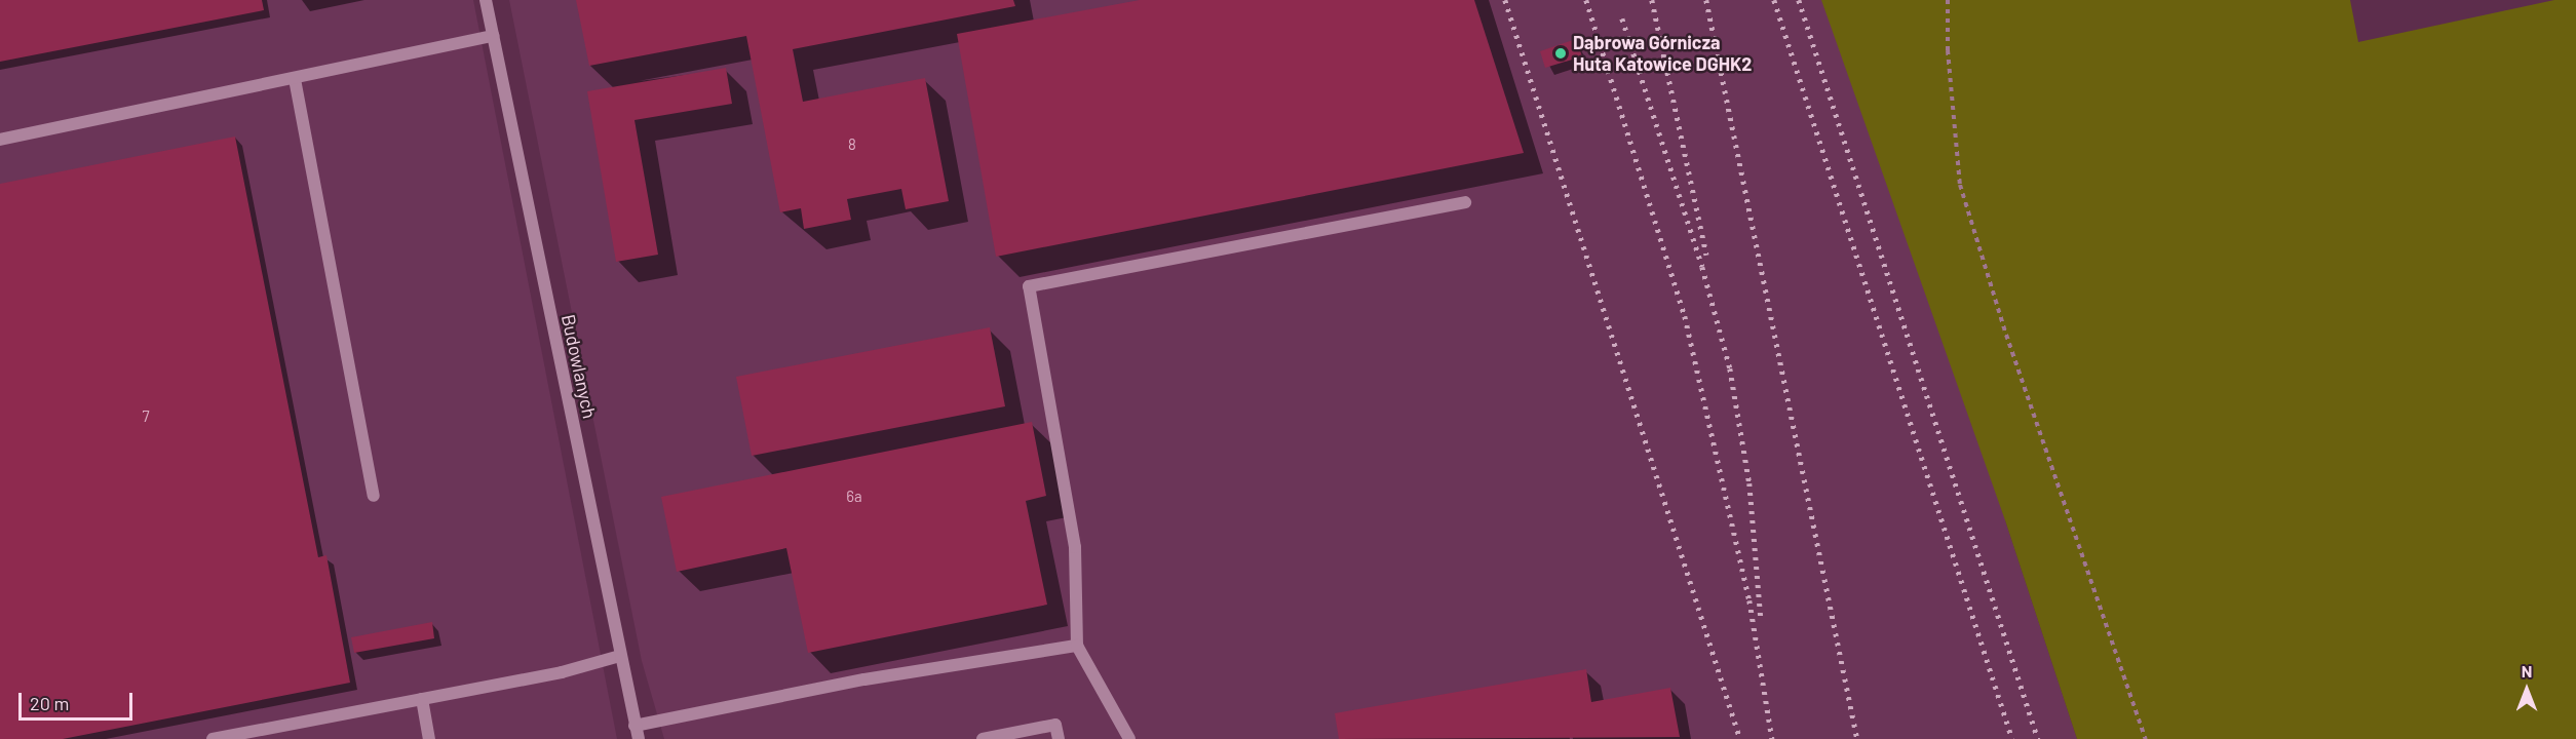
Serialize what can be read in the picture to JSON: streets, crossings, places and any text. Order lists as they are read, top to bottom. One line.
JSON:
{"streets":{"street":["Budowlanych"]},"places":["Dąbrowa Górnicza Huta Katowice DGHK2"],"house_numbers":["8","7","6a"],"scale_bar":"20 m","north":"top"}
